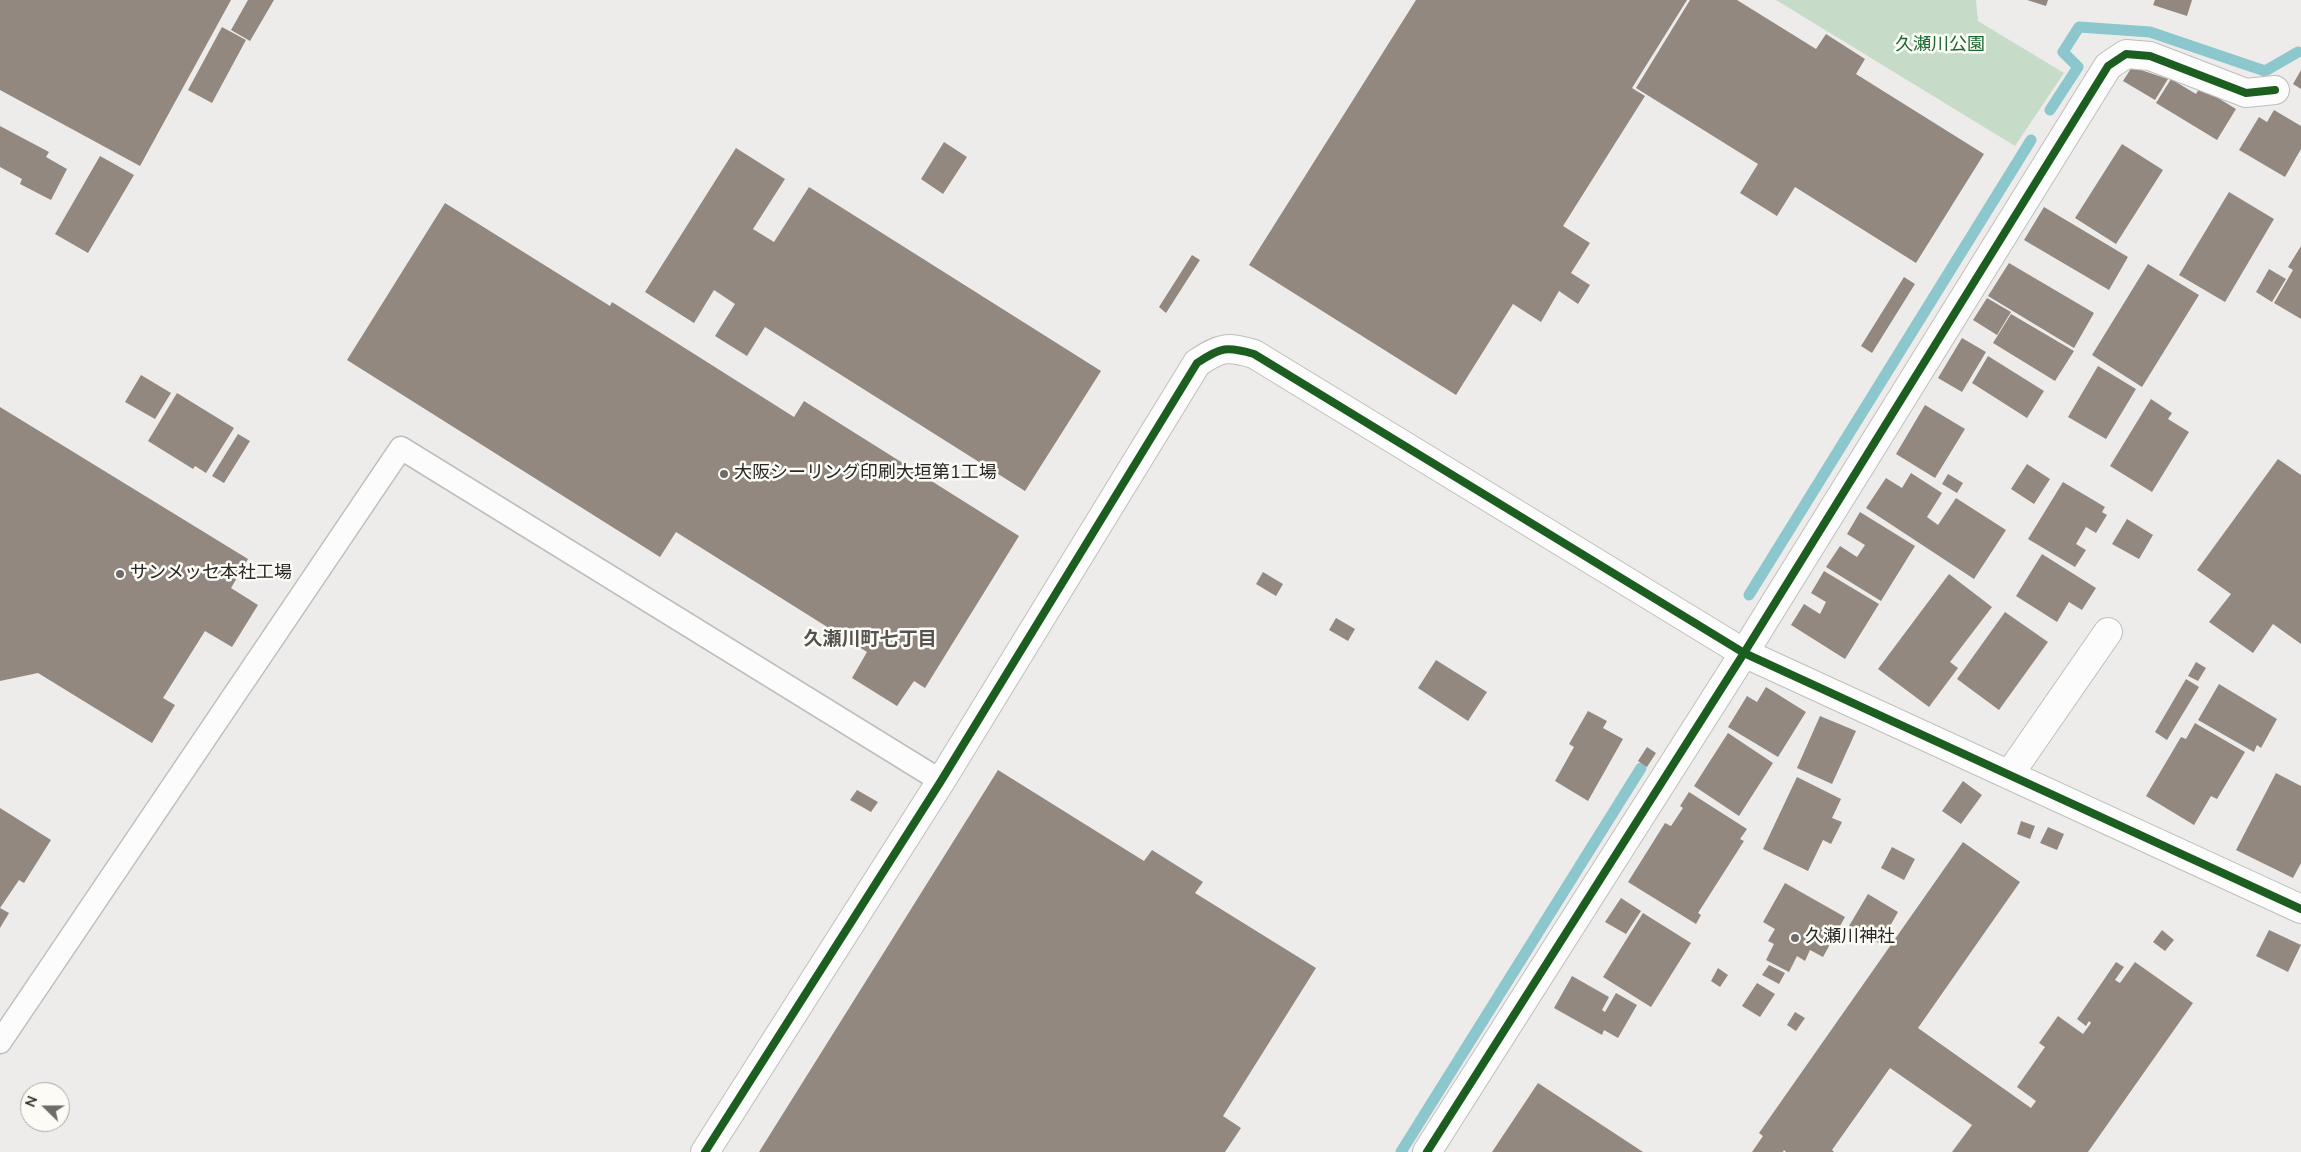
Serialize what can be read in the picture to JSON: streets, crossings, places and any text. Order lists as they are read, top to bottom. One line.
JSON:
{"districts":["久瀬川町七丁目"],"parks":["久瀬川公園"],"places":["大阪シーリング印刷大垣第1工場","サンメッセ本社工場","久瀬川神社"],"north":"left"}
